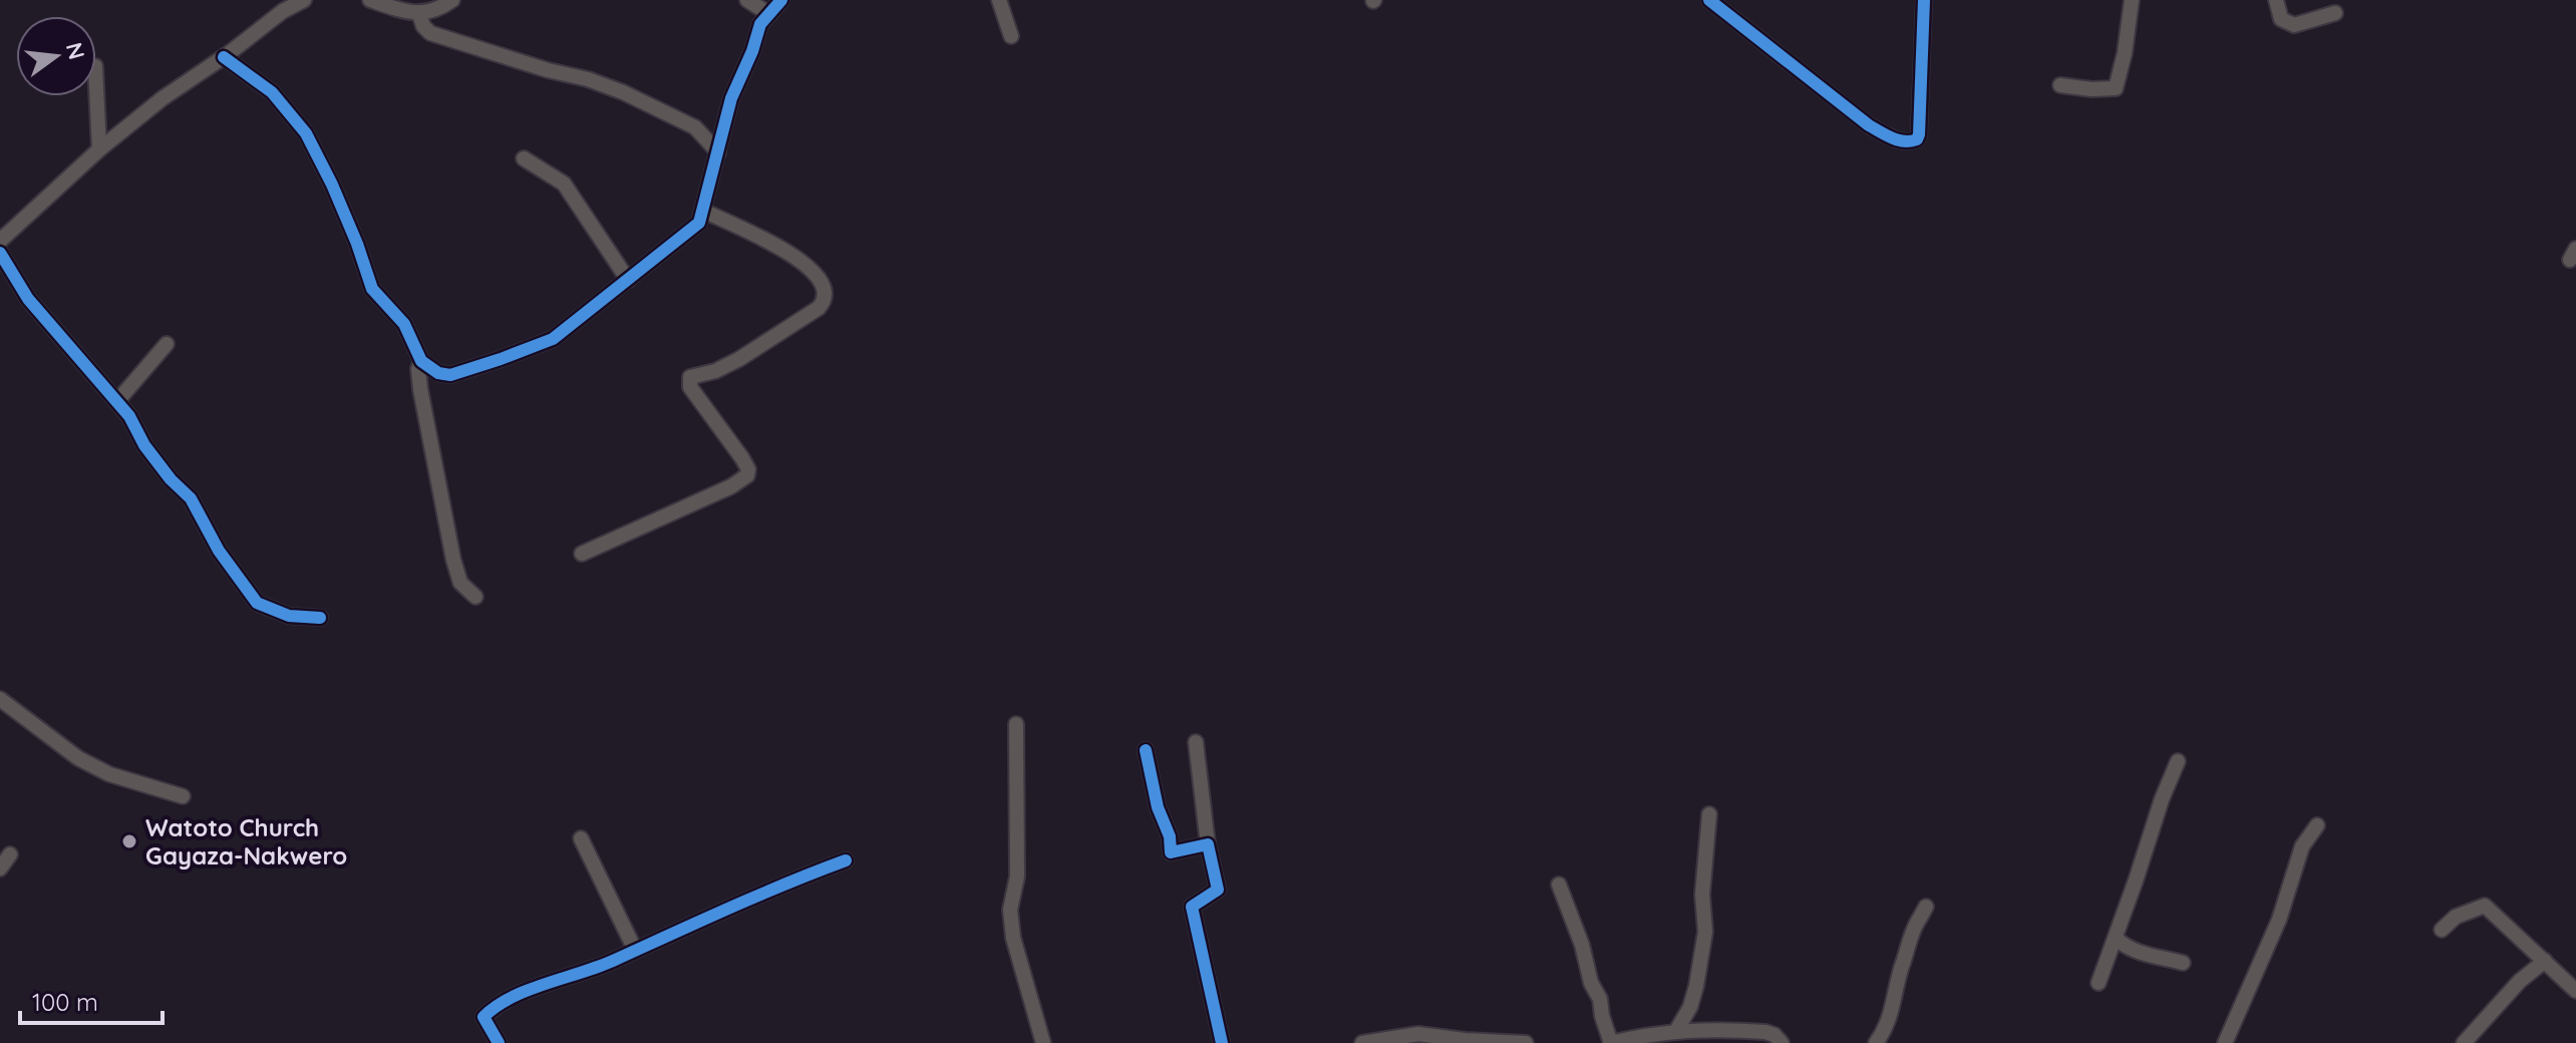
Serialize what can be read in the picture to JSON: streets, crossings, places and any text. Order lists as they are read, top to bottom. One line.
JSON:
{"places":["Watoto Church Gayaza-Nakwero"],"scale_bar":"100 m","north":"right"}
